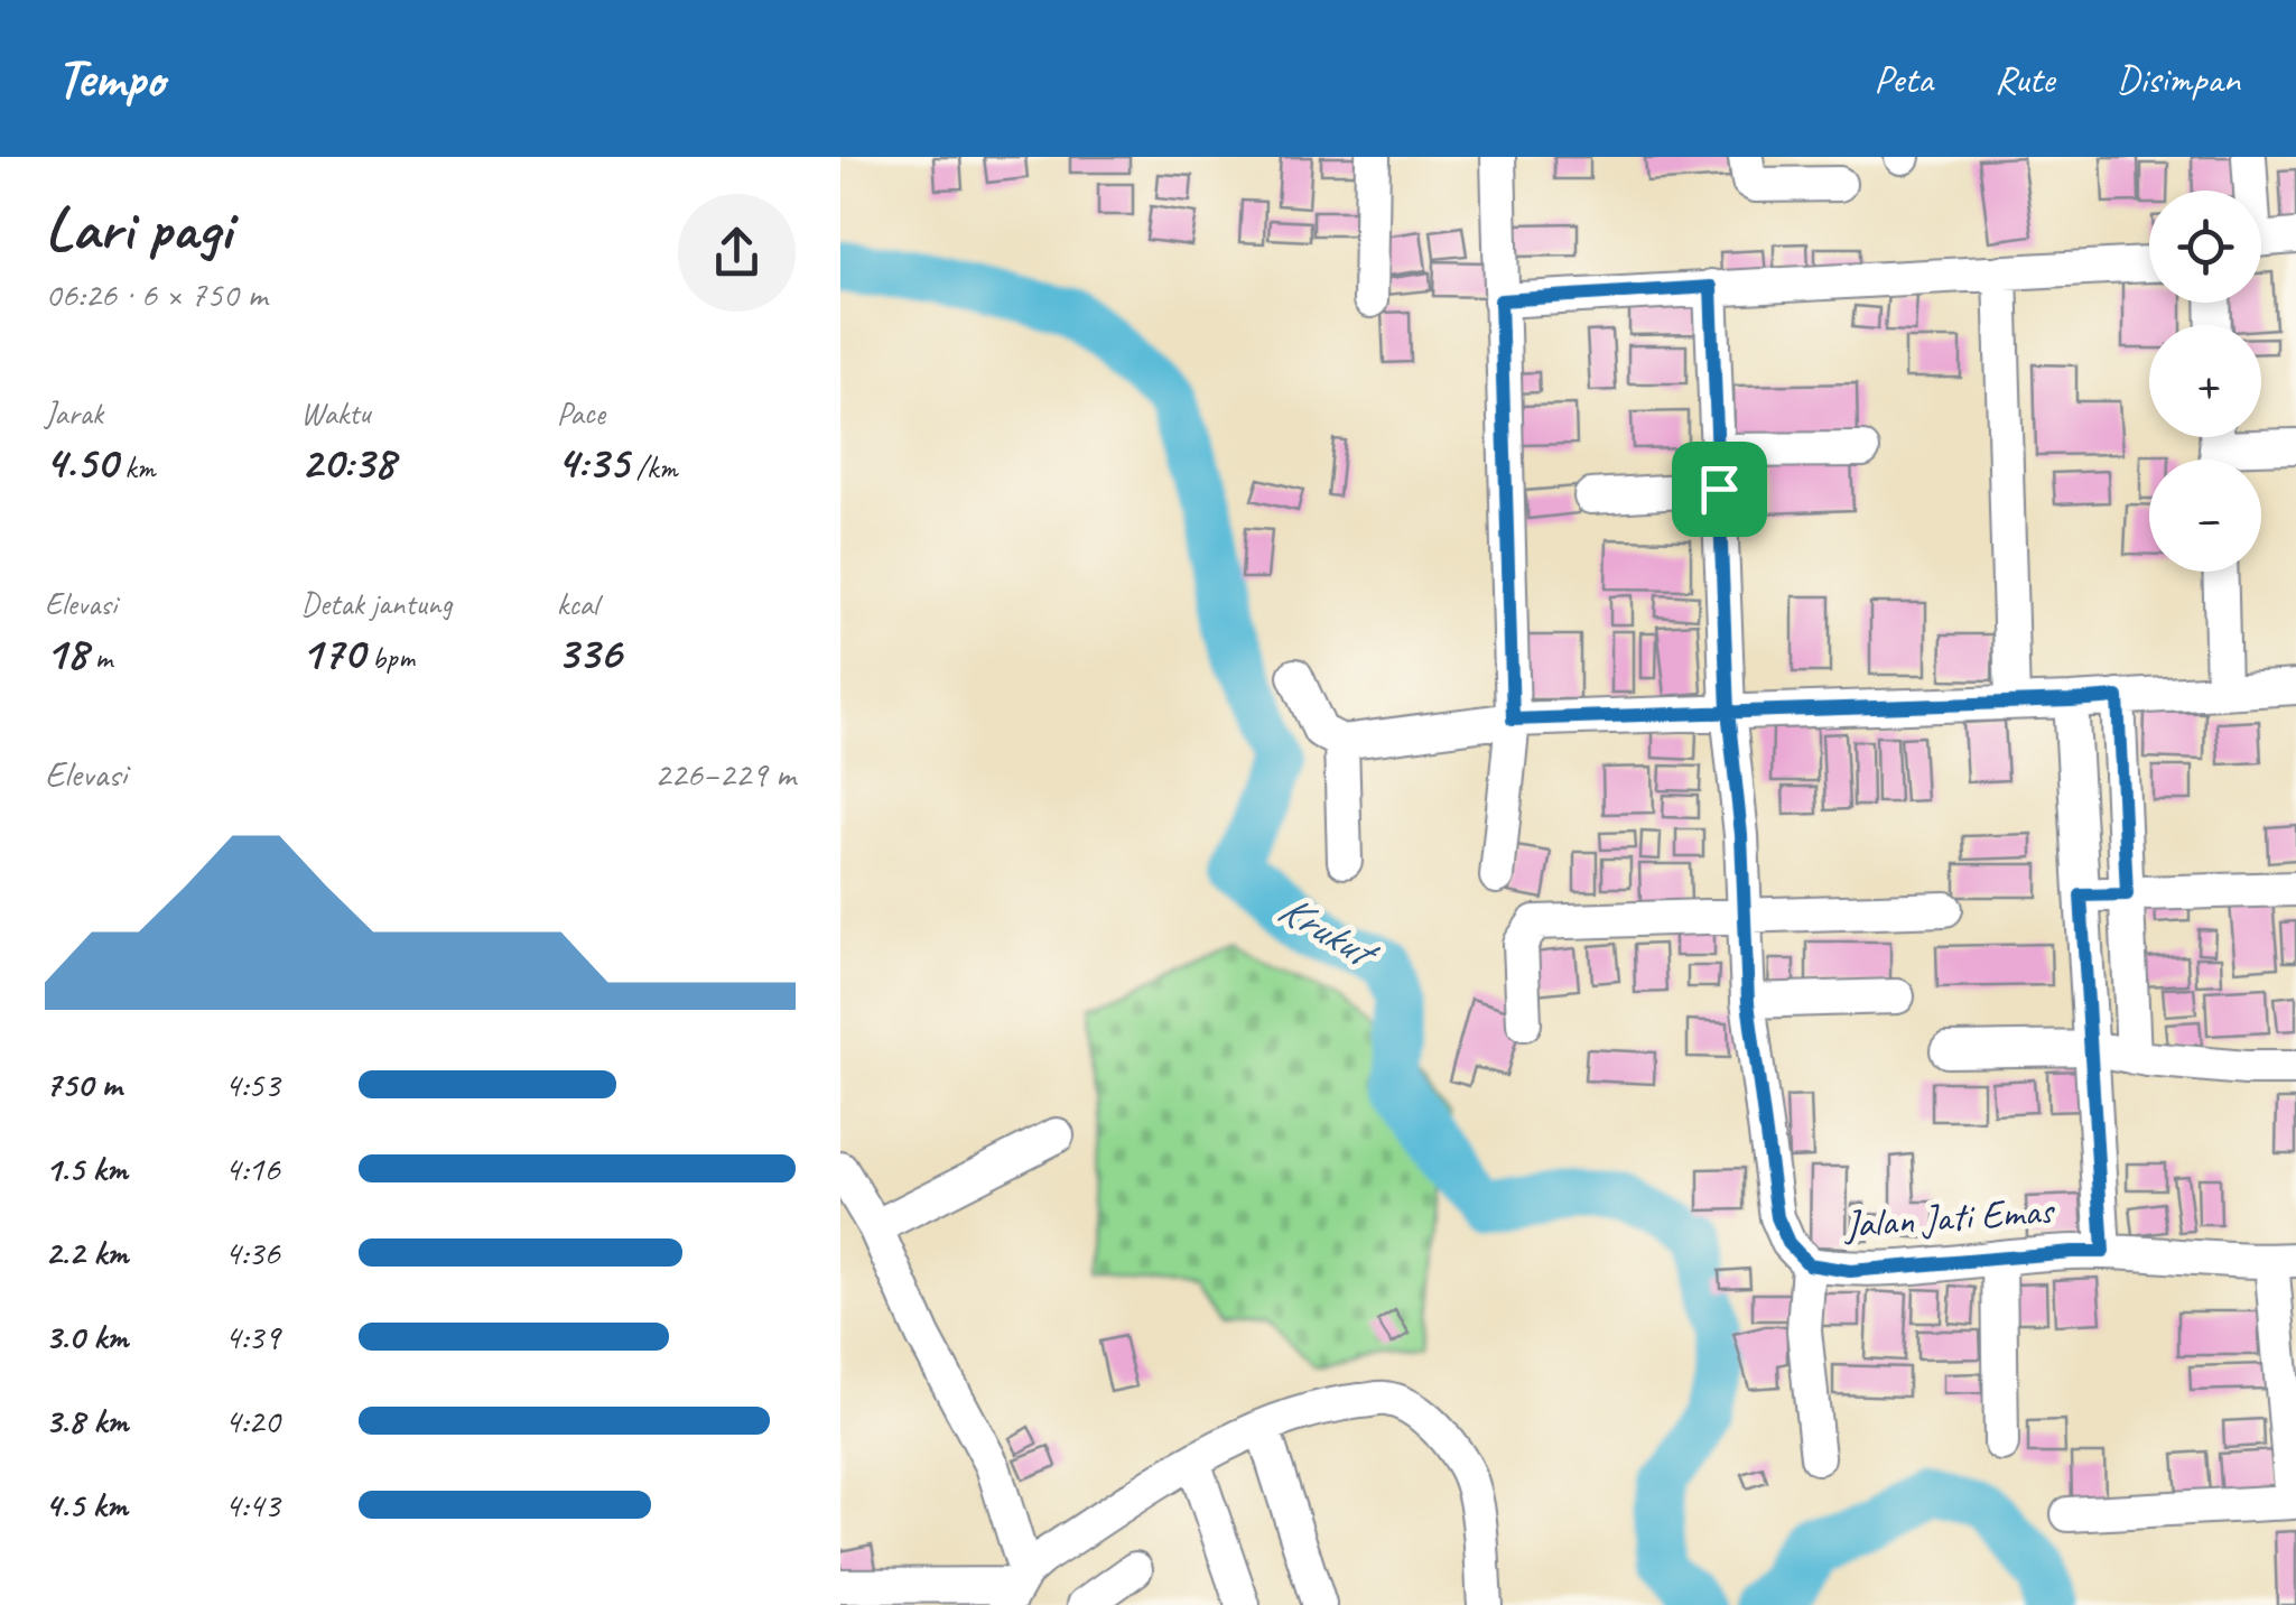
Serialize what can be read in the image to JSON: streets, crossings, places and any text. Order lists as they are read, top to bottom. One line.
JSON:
{"streets":{"street":["Jalan Jati Emas"]},"water":["Krukut"],"page":{"header":"Tempo","nav":["Peta","Rute","Disimpan"],"heading":["Lari pagi","06:26 · 6 × 750 m"],"map_buttons":["+","−"],"stats":[["Jarak","4.50 km"],["Waktu","20:38"],["Pace","4:35 /km"],["Elevasi","18 m"],["Detak jantung","170 bpm"],["kcal","336"]],"chart":["Elevasi","226–229 m"],"list":[{"name":"750 m","note":"4:53"},{"name":"1.5 km","note":"4:16"},{"name":"2.2 km","note":"4:36"},{"name":"3.0 km","note":"4:39"},{"name":"3.8 km","note":"4:20"},{"name":"4.5 km","note":"4:43"}]}}
